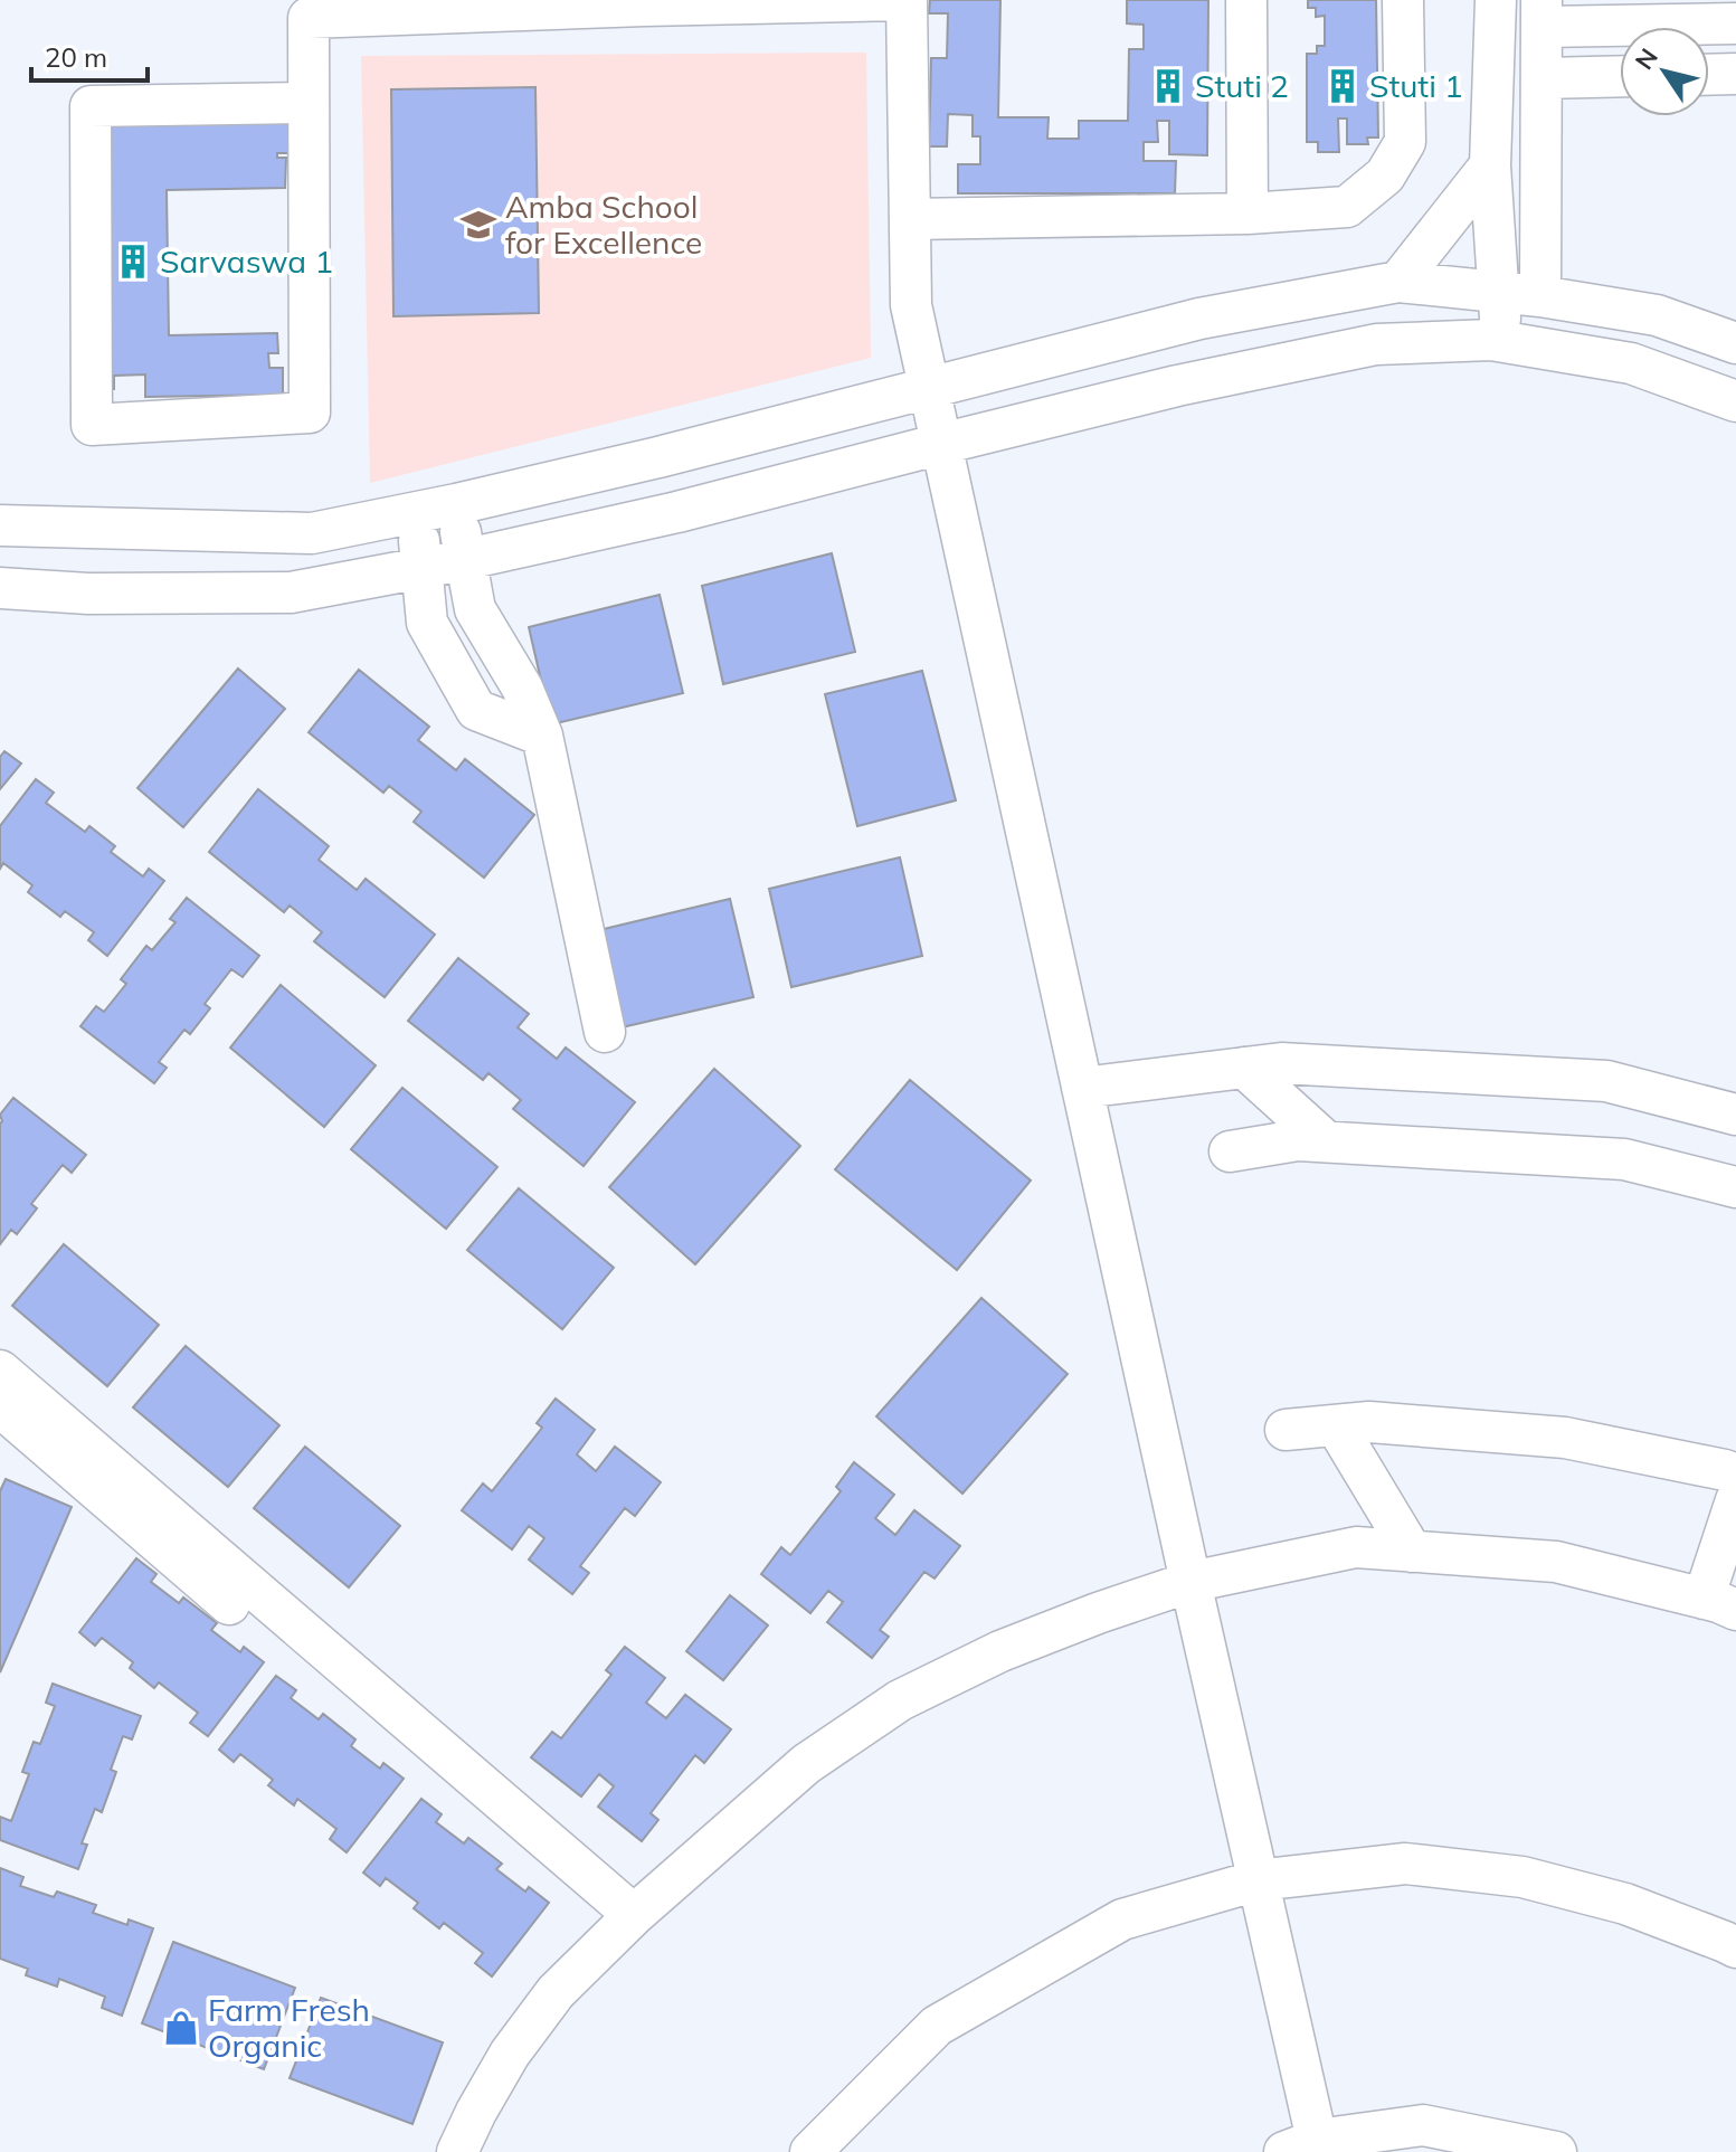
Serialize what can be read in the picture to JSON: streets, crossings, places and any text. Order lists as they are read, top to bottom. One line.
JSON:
{"places":{"building":["Stuti 2","Stuti 1","Sarvaswa 1"],"school or university":["Amba School for Excellence"],"shop":["Farm Fresh Organic"]},"scale_bar":"20 m","north":"top left"}
